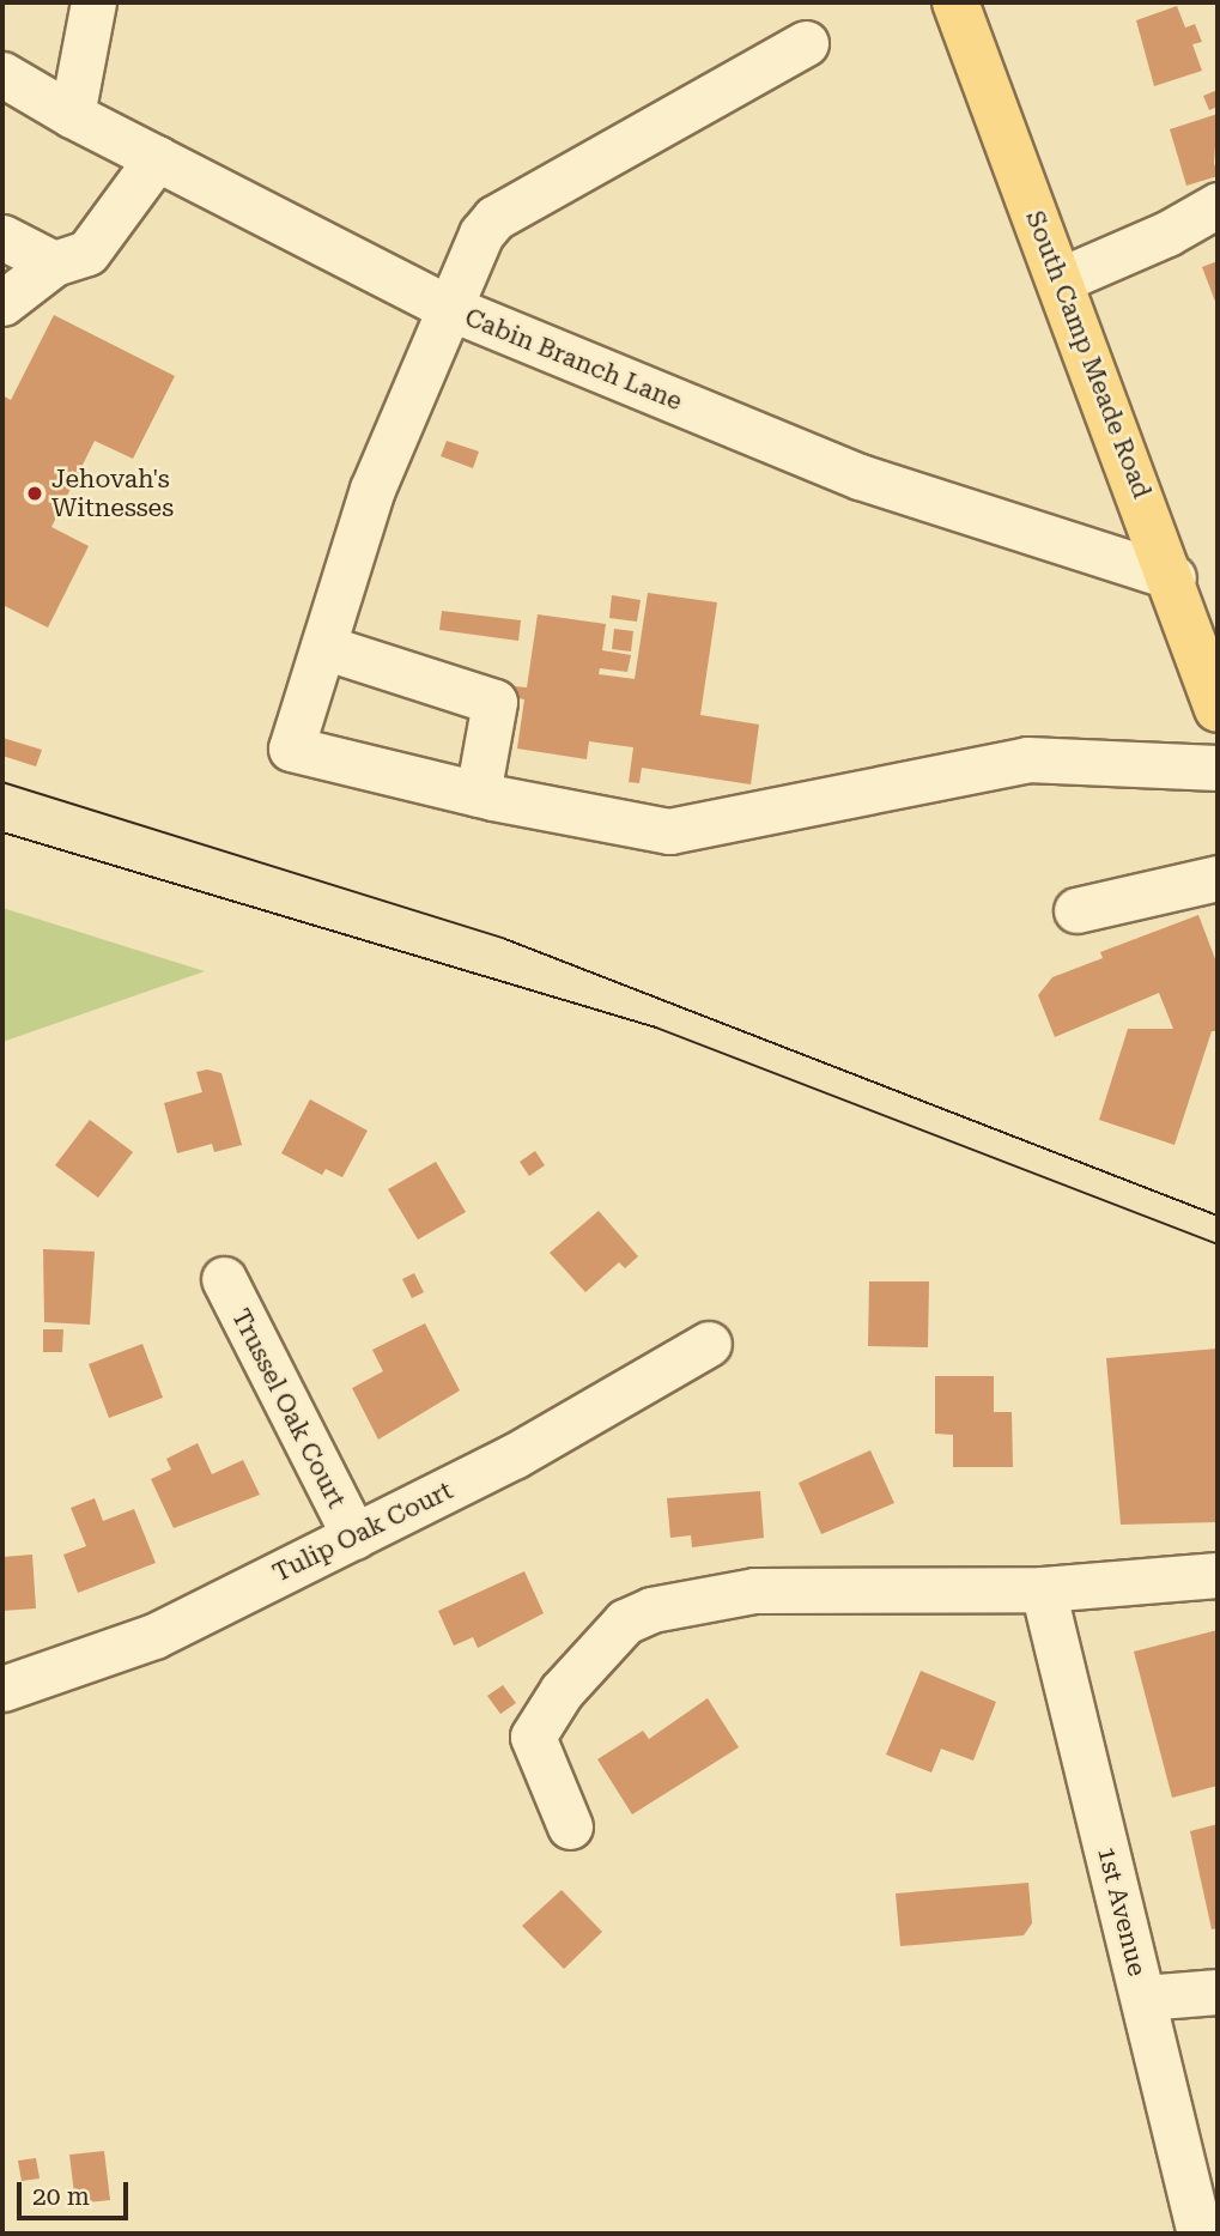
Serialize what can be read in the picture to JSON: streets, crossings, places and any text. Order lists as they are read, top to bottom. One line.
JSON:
{"streets":{"main road":["South Camp Meade Road"],"street":["Cabin Branch Lane","Trussel Oak Court","Tulip Oak Court","1st Avenue"]},"crossings":[["South Camp Meade Road","Cabin Branch Lane"],["Trussel Oak Court","Tulip Oak Court"]],"places":["Jehovah's Witnesses"],"scale_bar":"20 m"}
